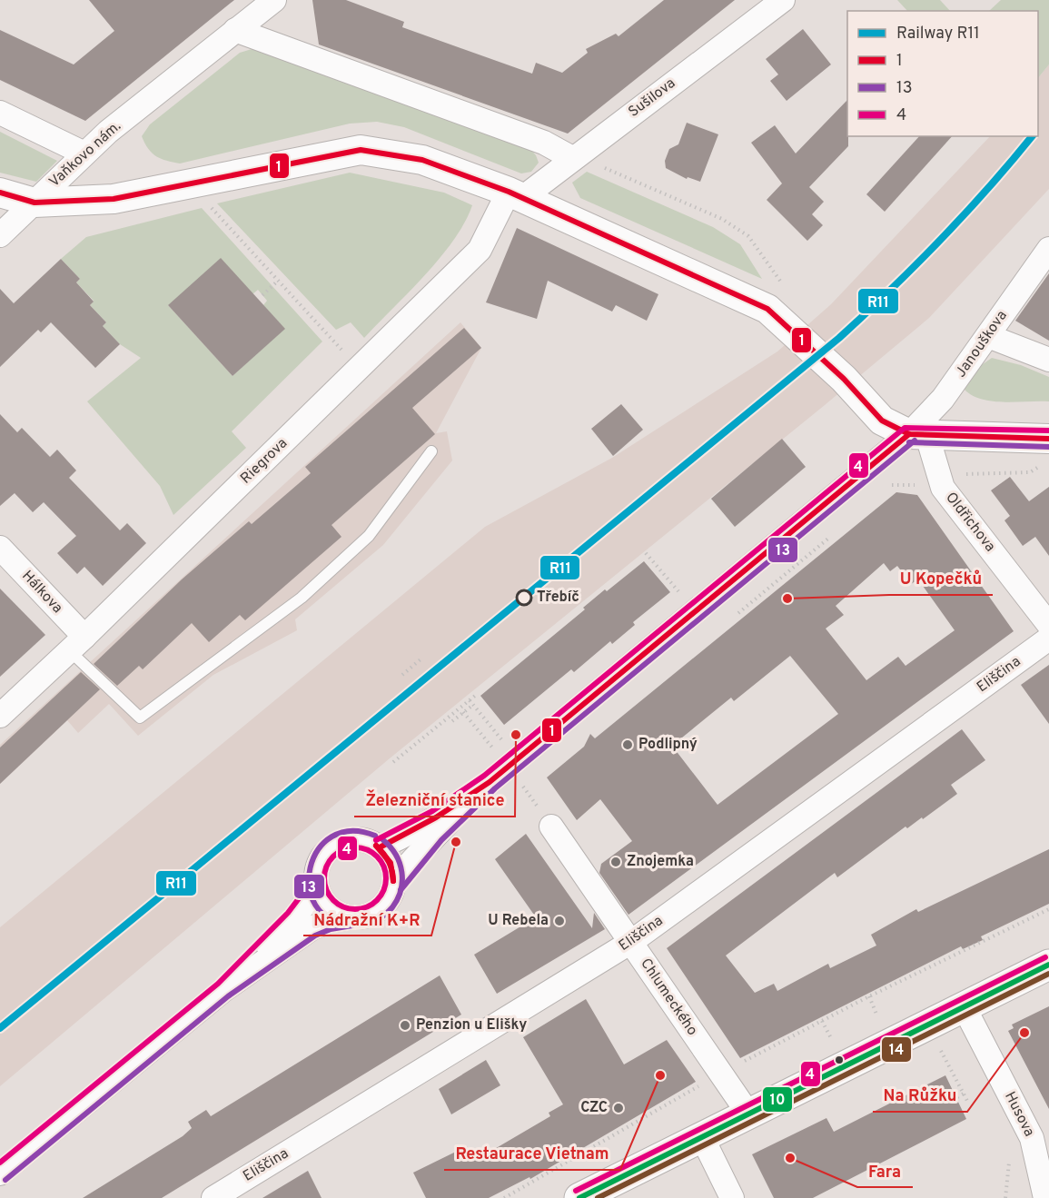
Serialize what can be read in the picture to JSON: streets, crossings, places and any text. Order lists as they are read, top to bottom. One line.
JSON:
{"streets":{"street":["Sušilova","Vaňkovo nám.","Janouškova","Riegrova","Oldřichova","Hálkova","Eliščina","Chlumeckého","Husova"]},"crossings":[["Sušilova","Vaňkovo nám."],["Sušilova","Riegrova"],["Vaňkovo nám.","Janouškova"],["Vaňkovo nám.","Riegrova"],["Vaňkovo nám.","Oldřichova"],["Janouškova","Oldřichova"],["Riegrova","Hálkova"],["Eliščina","Chlumeckého"]],"places":["Třebíč","U Kopečků","Železniční stanice","Podlipný","Nádražní K+R","Znojemka","U Rebela","Penzion u Elišky","Na Růžku","Restaurace Vietnam","CZC","Fara"],"lines":["rail line R11","transit line 1","transit line 4","transit line 13","transit line 10","transit line 14"],"legend":["Railway R11","1","13","4"]}
